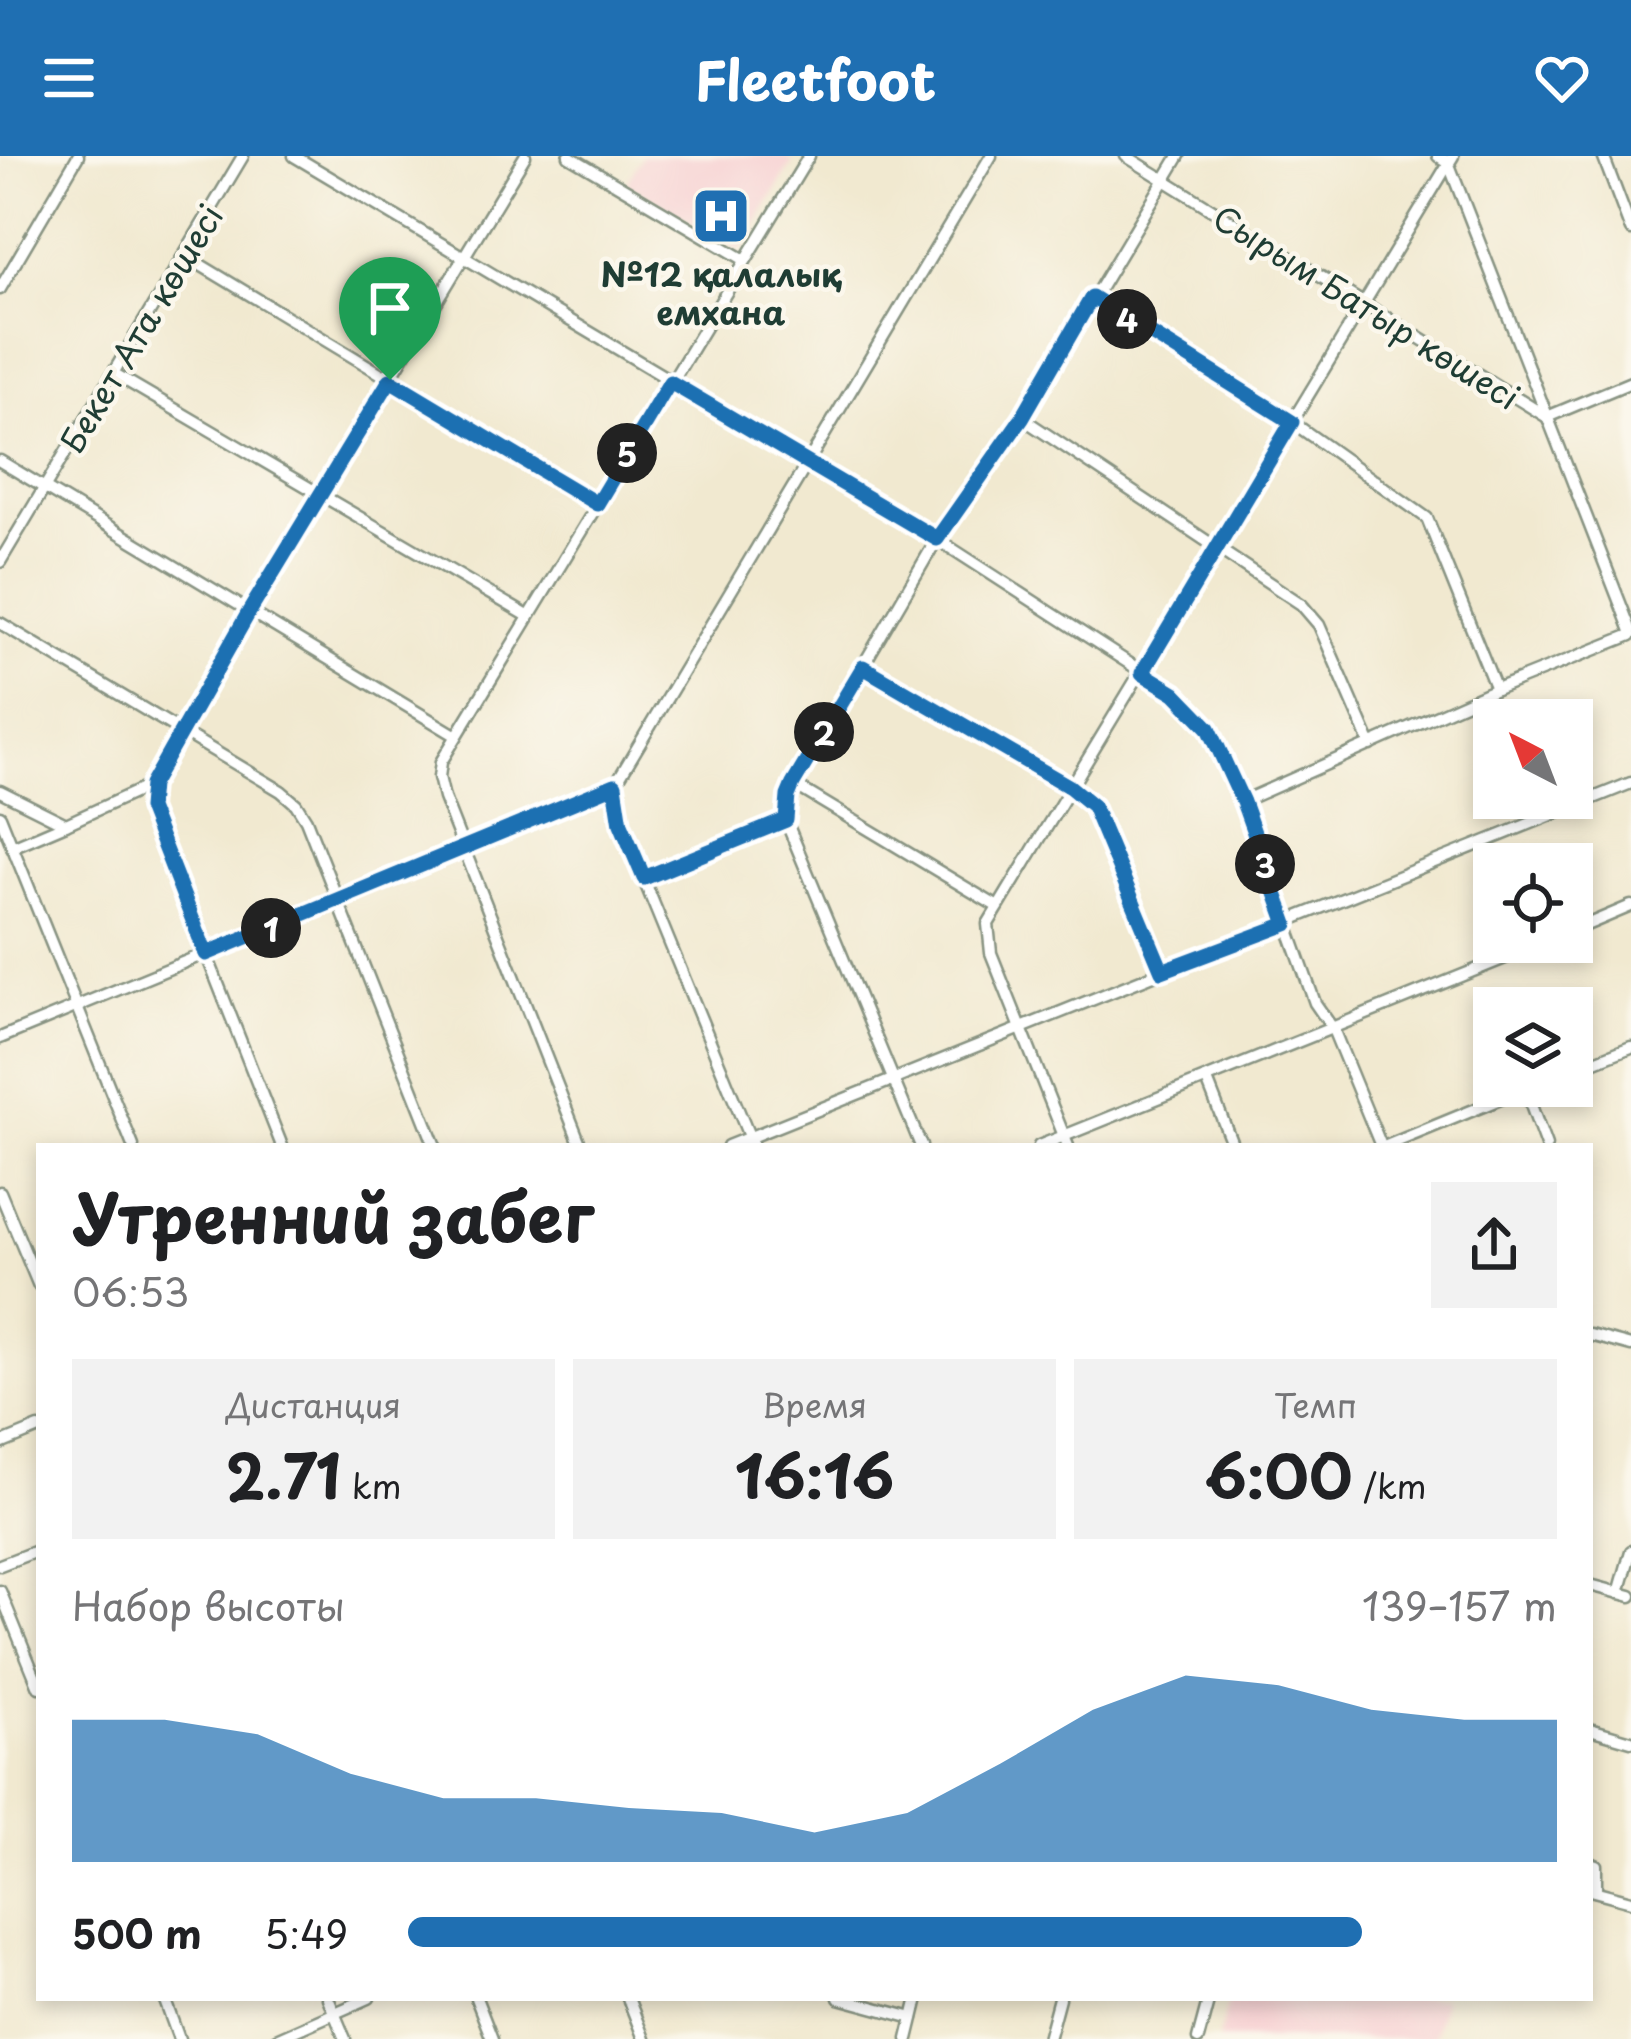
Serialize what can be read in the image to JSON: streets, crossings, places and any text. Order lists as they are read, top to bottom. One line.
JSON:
{"streets":{"street":["Сырым Батыр көшесі","Бекет Ата көшесі"]},"places":{"hospital":["№12 қалалық емхана"]},"north":"top left","page":{"header":"Fleetfoot","pins":["4","5","2","3","1"],"heading":["Утренний забег","06:53"],"stats":[["Дистанция","2.71 km"],["Время","16:16"],["Темп","6:00 /km"]],"chart":["Набор высоты","139–157 m"],"list":[{"name":"500 m","note":"5:49"}]}}
